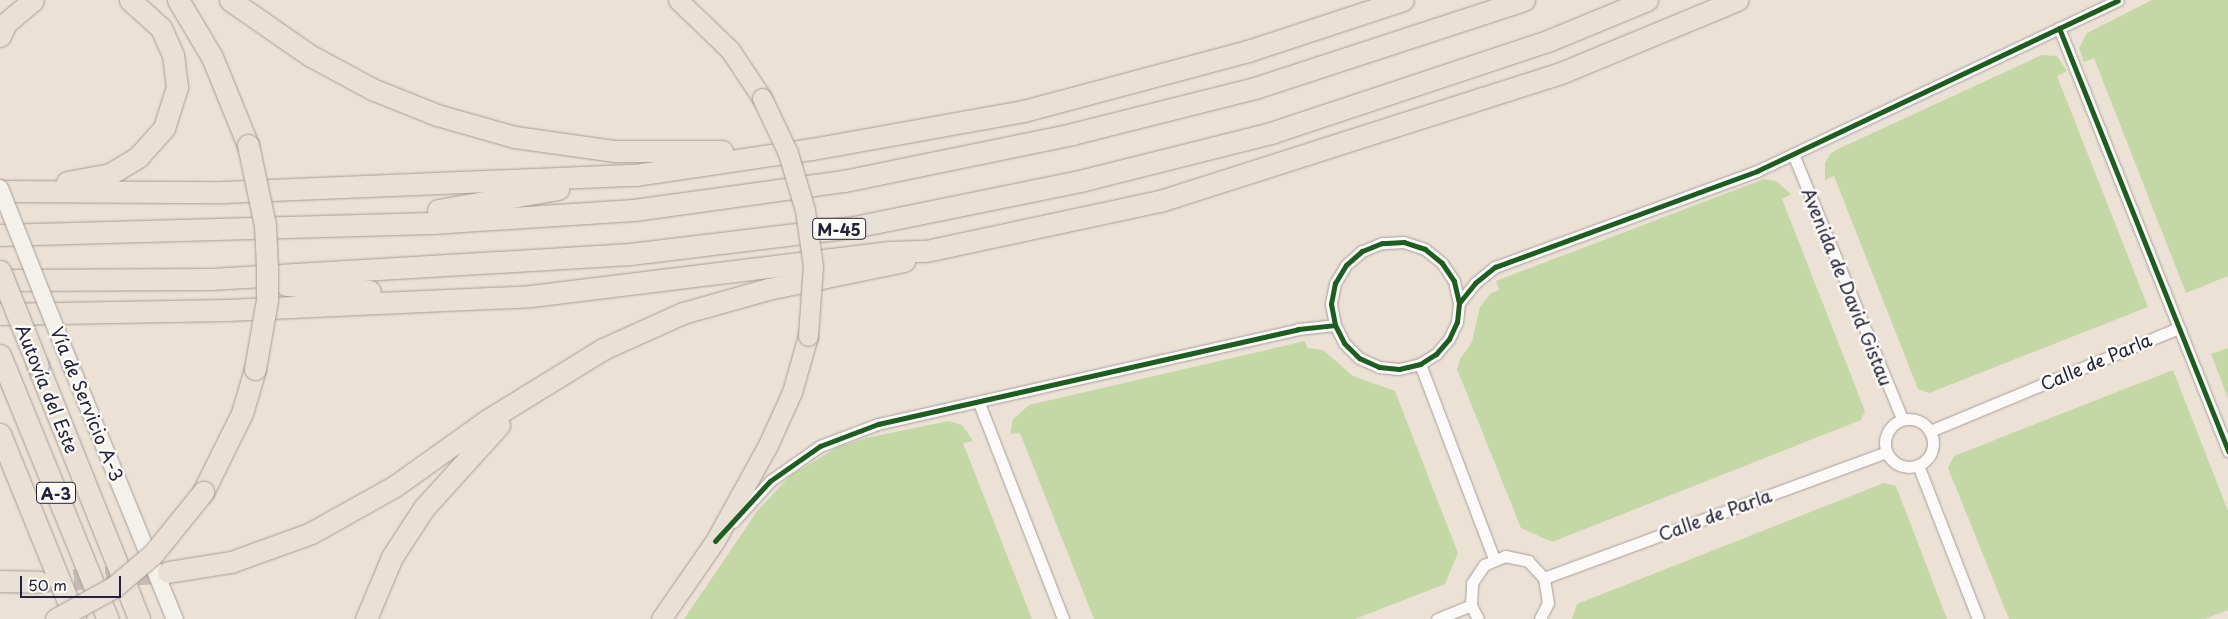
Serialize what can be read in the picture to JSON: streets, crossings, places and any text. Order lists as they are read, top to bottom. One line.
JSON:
{"streets":{"highway":["M-45","Autovía del Este","A-3"],"main road":["Vía de Servicio A-3"],"street":["Avenida de David Gistau","Calle de Parla"]},"crossings":[["Avenida de David Gistau","Calle de Parla"]],"scale_bar":"50 m"}
